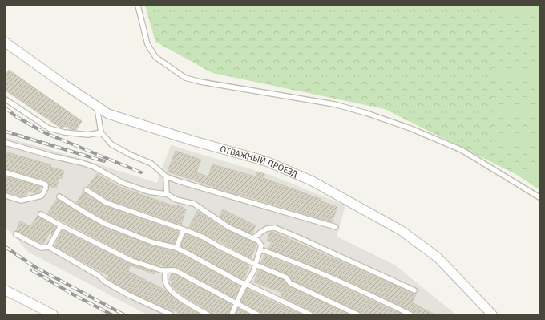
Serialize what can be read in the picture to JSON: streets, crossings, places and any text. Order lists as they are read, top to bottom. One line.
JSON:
{"streets":{"street":["ОТВАЖНЫЙ ПРОЕЗД"]}}
